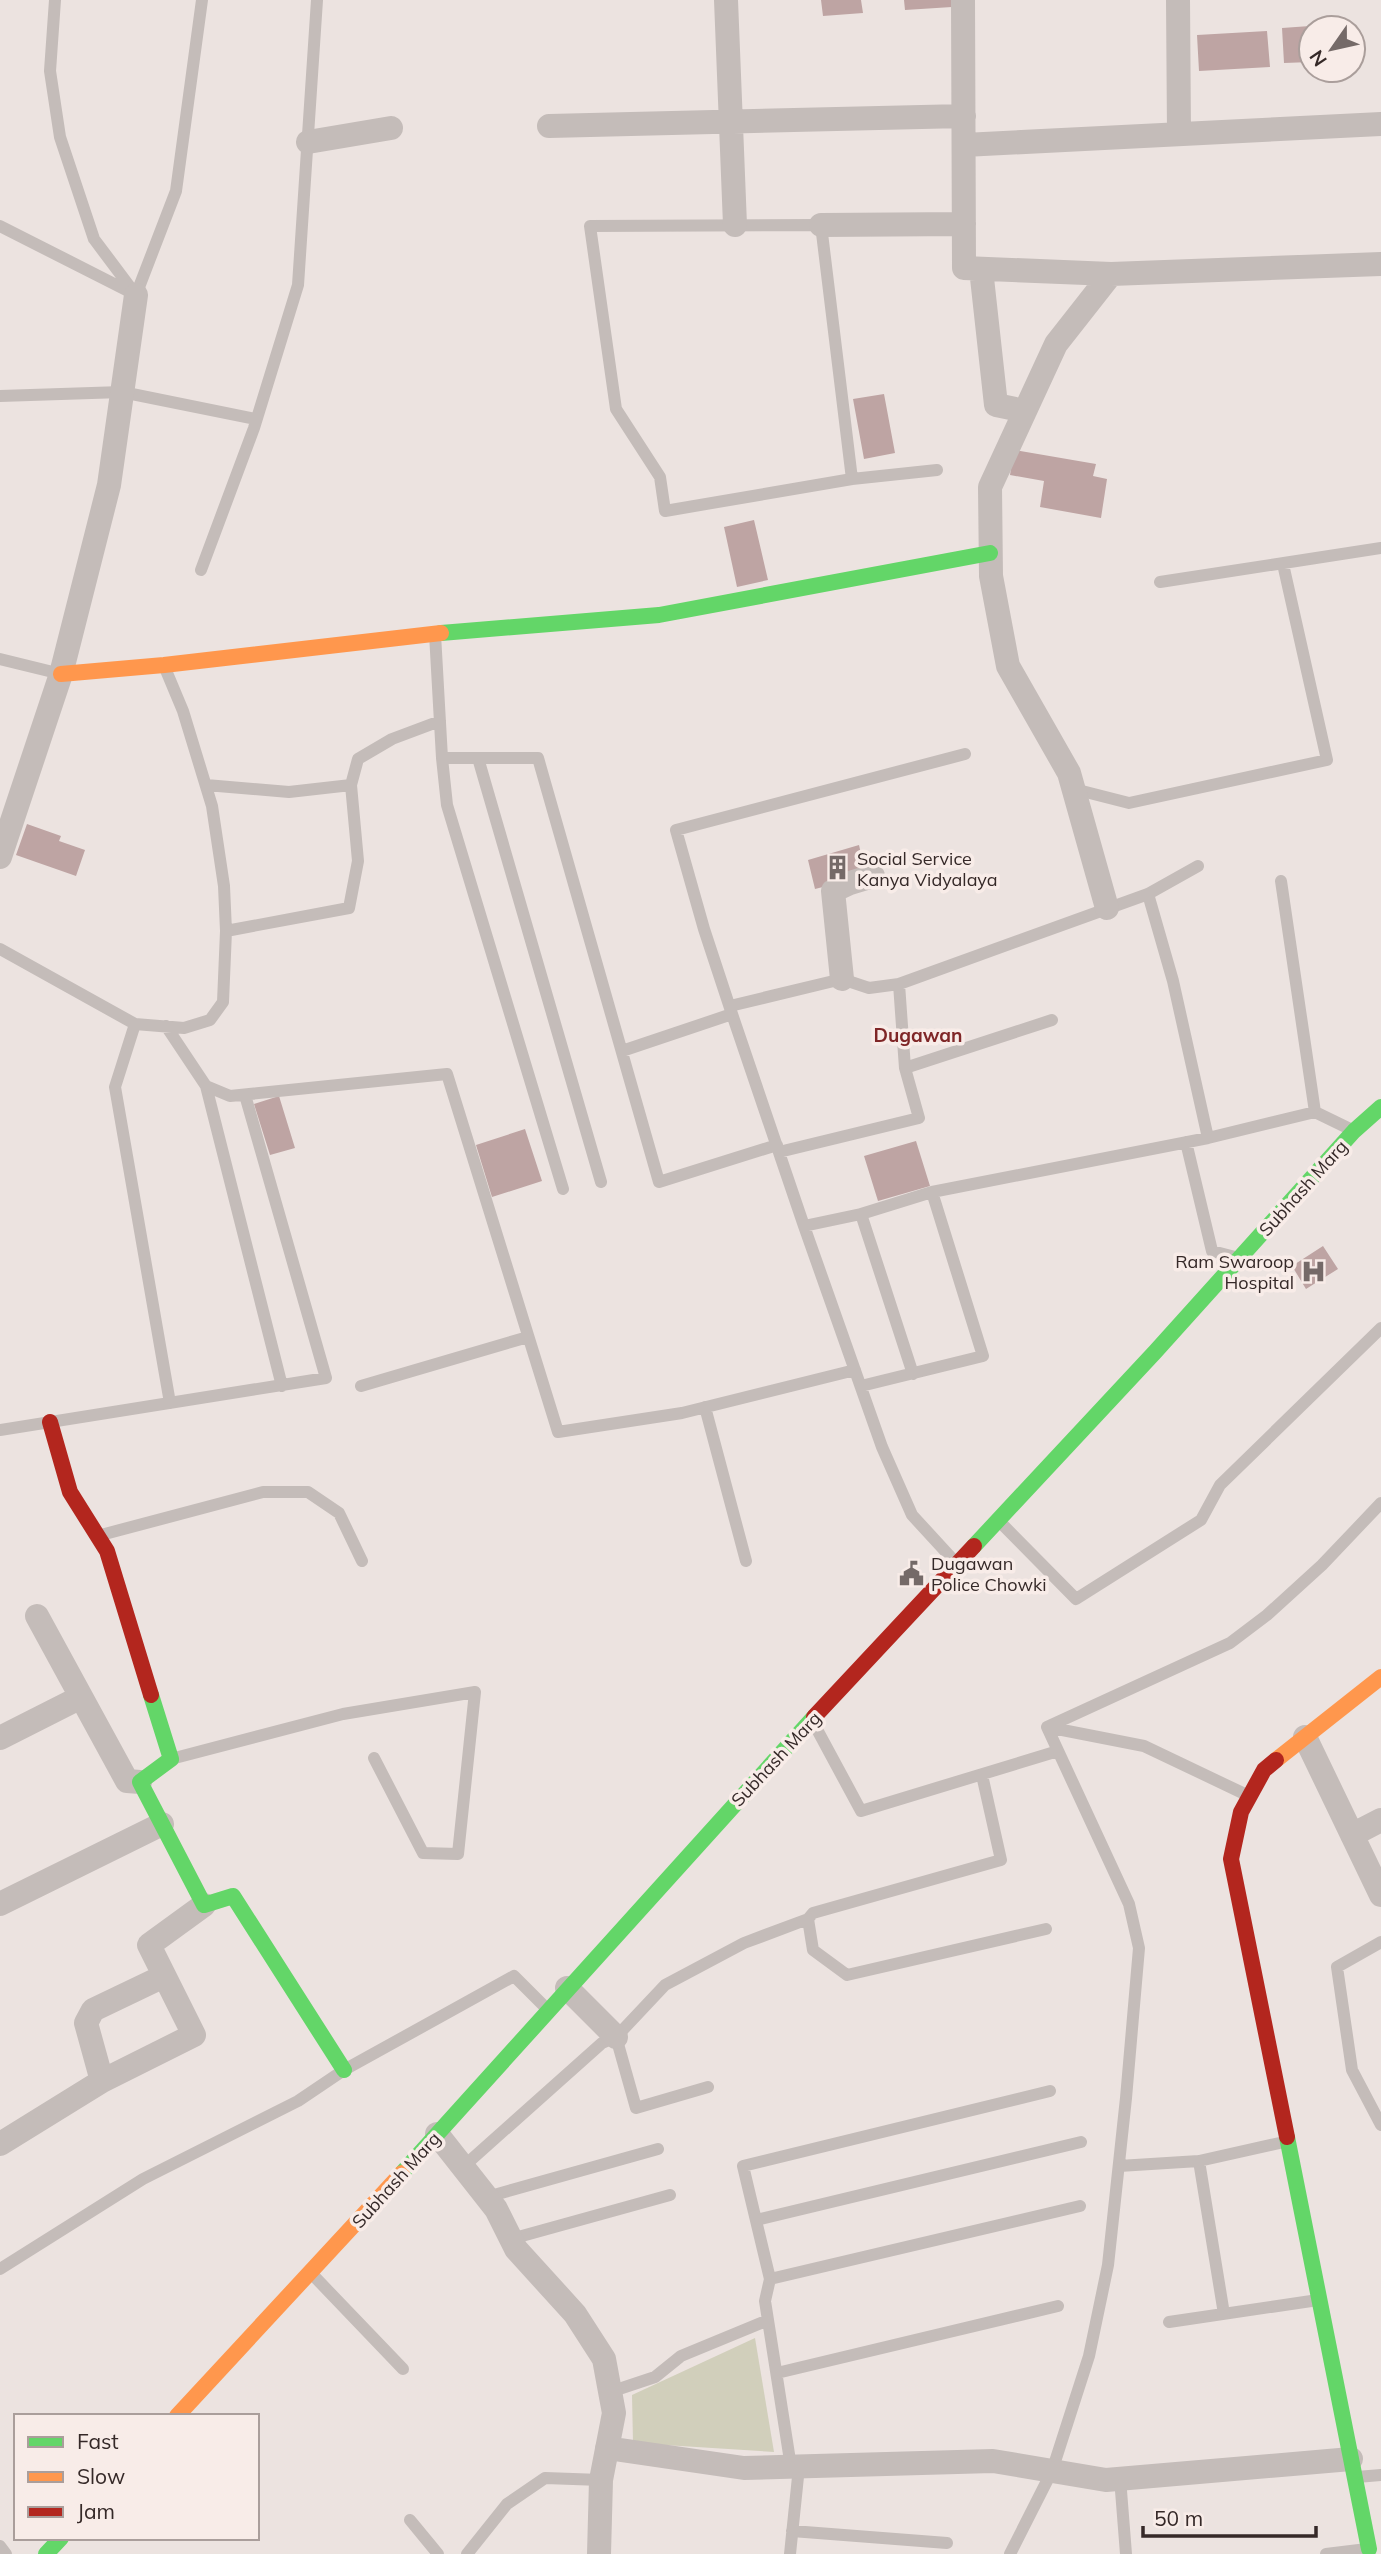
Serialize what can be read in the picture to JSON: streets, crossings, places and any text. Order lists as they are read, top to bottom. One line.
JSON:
{"streets":{"street":["Subhash Marg"]},"districts":["Dugawan"],"places":{"building":["Social Service Kanya Vidyalaya"],"hospital":["Ram Swaroop Hospital"],"public building":["Dugawan Police Chowki"]},"legend":["Fast","Slow","Jam"],"scale_bar":"50 m","north":"bottom left"}
